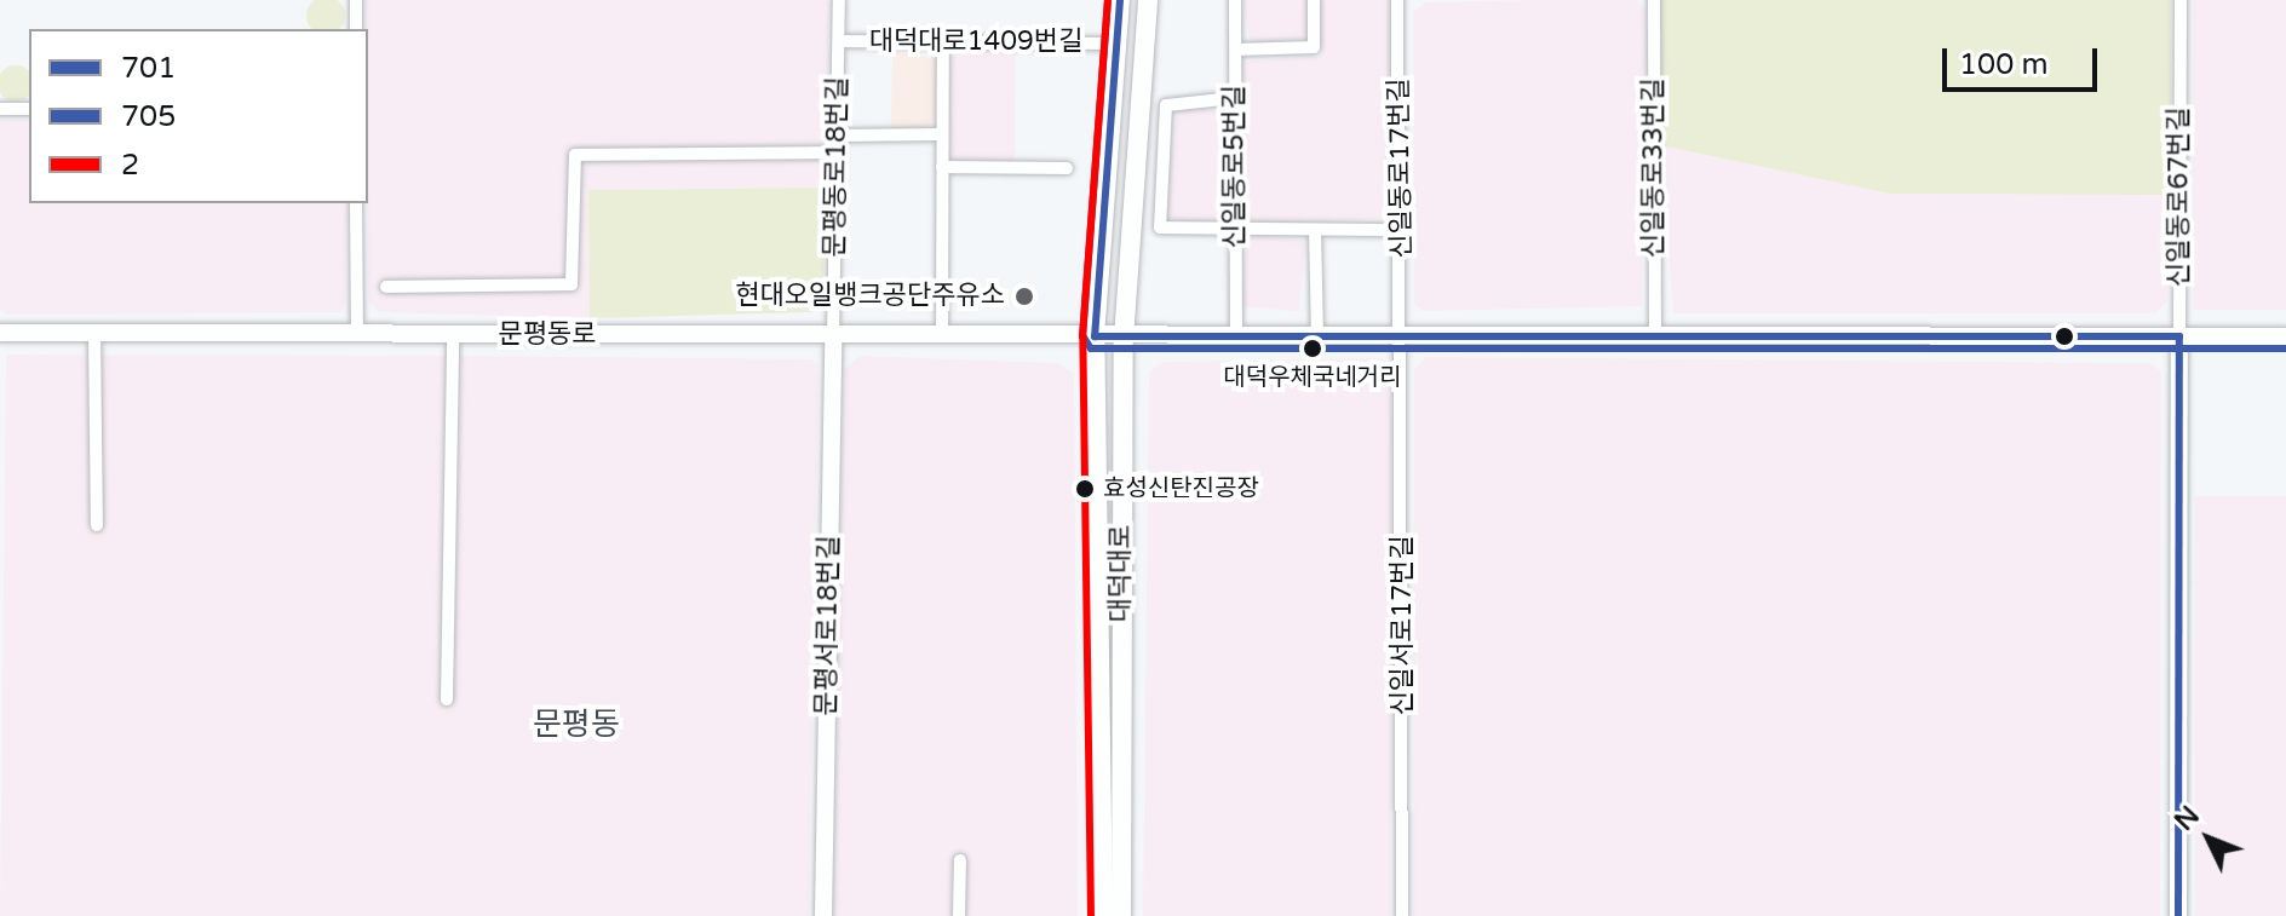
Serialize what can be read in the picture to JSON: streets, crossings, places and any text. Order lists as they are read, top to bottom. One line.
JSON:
{"streets":{"main road":["문평동로","대덕대로","문평서로18번길"],"street":["대덕대로1409번길","문평동로18번길","신일동로5번길","신일동로17번길","신일동로33번길","신일동로67번길","신일서로17번길"]},"crossings":[["대덕대로1409번길","문평동로18번길"],["대덕대로1409번길","대덕대로"],["문평동로18번길","문평동로"],["문평동로18번길","문평서로18번길"],["신일동로5번길","문평동로"],["신일동로17번길","문평동로"],["신일동로17번길","신일서로17번길"],["신일동로33번길","문평동로"],["신일동로67번길","문평동로"],["문평동로","대덕대로"],["문평동로","문평서로18번길"],["문평동로","신일서로17번길"]],"districts":["문평동"],"places":["현대오일뱅크공단주유소","대덕우체국네거리","효성신탄진공장"],"lines":["transit line 701","transit line 705","transit line 2"],"legend":["701","705","2"],"scale_bar":"100 m","north":"top left"}
